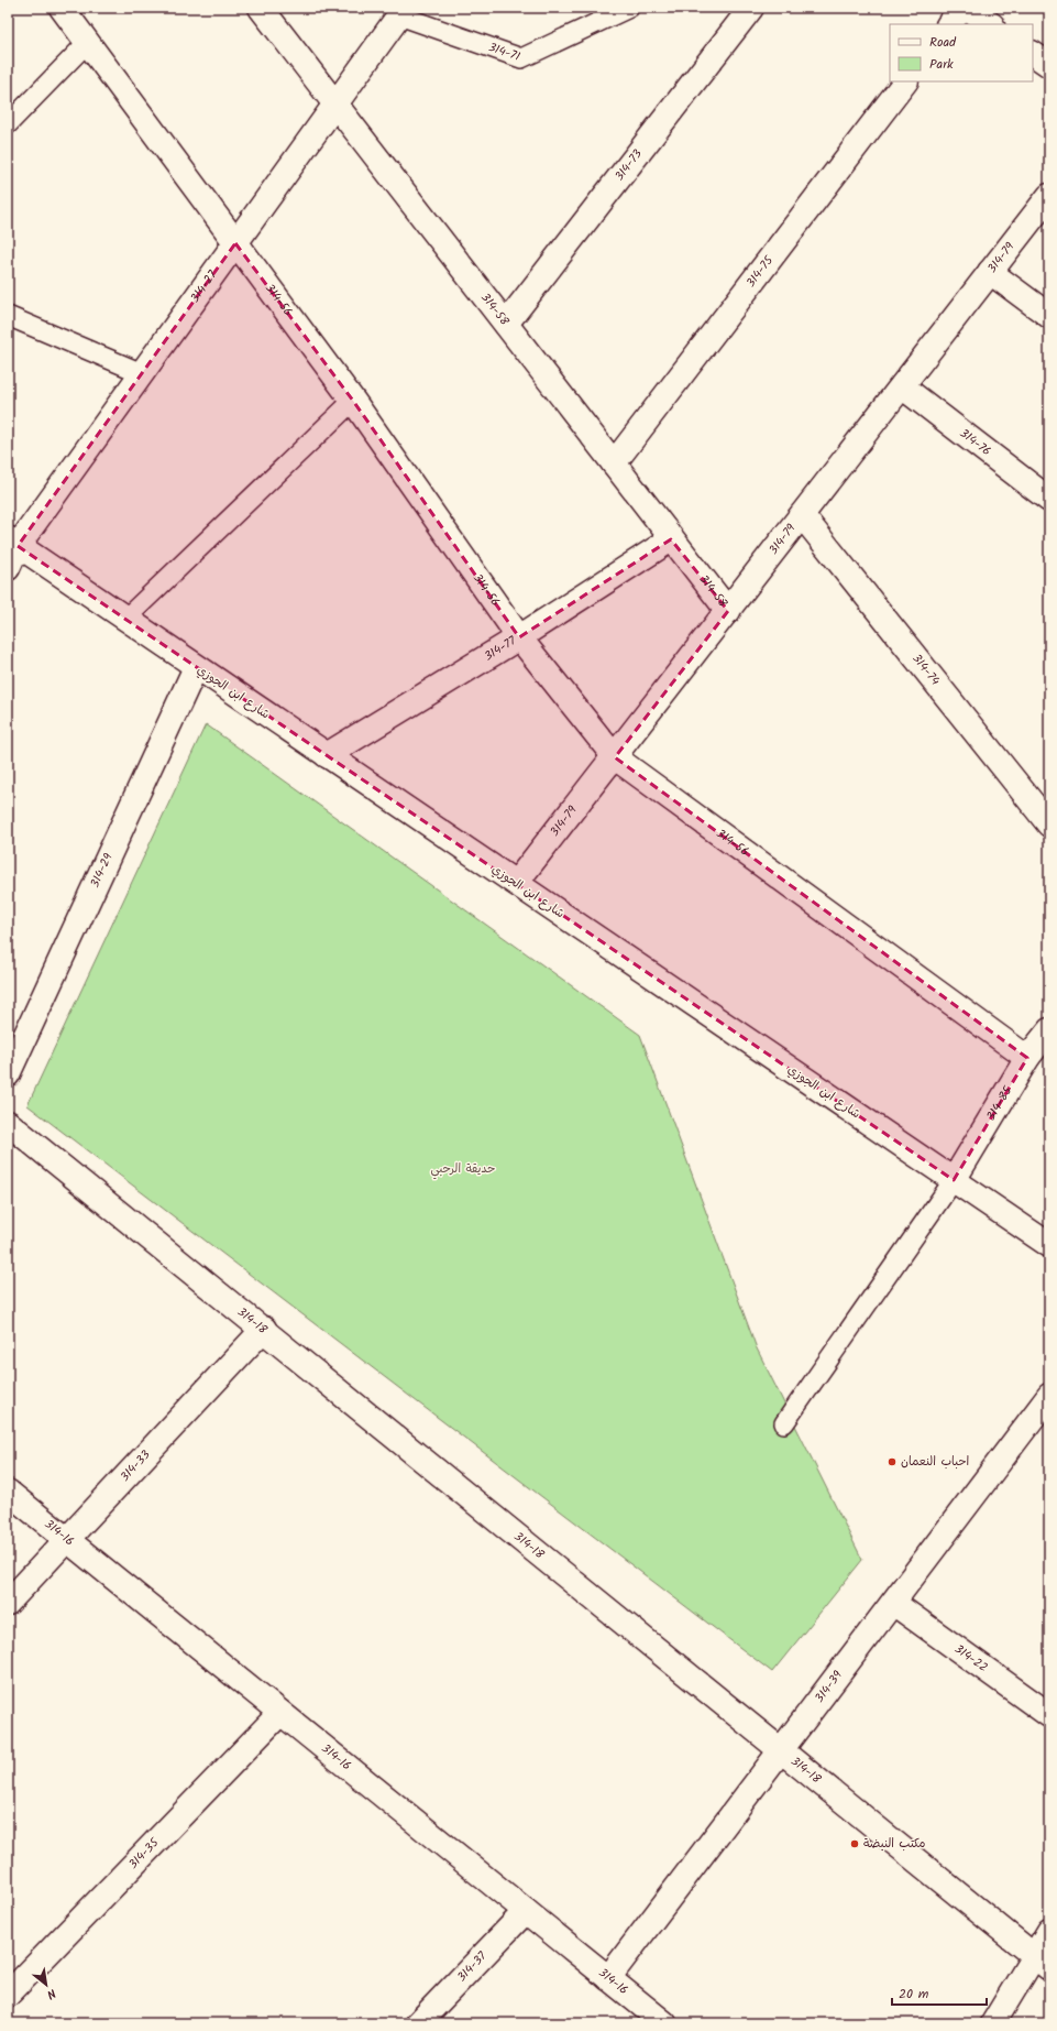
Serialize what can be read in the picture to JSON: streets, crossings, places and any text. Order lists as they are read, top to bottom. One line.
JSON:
{"streets":{"street":["314-73","314-79","314-75","314-27","314-56","314-58","314-76","314-77","314-74","شارع ابن الجوزي","314-29","314-85","314-18","314-33","314-16","314-22","314-39","314-35","314-37"],"lane":["314-71"]},"crossings":[["314-71","314-27"],["314-73","314-58"],["314-79","314-56"],["314-79","314-58"],["314-79","314-76"],["314-79","314-74"],["314-79","شارع ابن الجوزي"],["314-75","314-58"],["314-27","314-56"],["314-27","314-58"],["314-27","شارع ابن الجوزي"],["314-56","314-77"],["314-56","314-85"],["314-58","314-77"],["314-77","شارع ابن الجوزي"],["شارع ابن الجوزي","314-29"],["شارع ابن الجوزي","314-85"],["314-18","314-33"],["314-18","314-39"],["314-33","314-16"],["314-16","314-39"],["314-16","314-35"],["314-16","314-37"],["314-22","314-39"]],"parks":["حديقة الرحبي"],"places":["احباب النعمان","مكتب النبضة"],"legend":["Road","Park"],"scale_bar":"20 m","north":"bottom right"}
